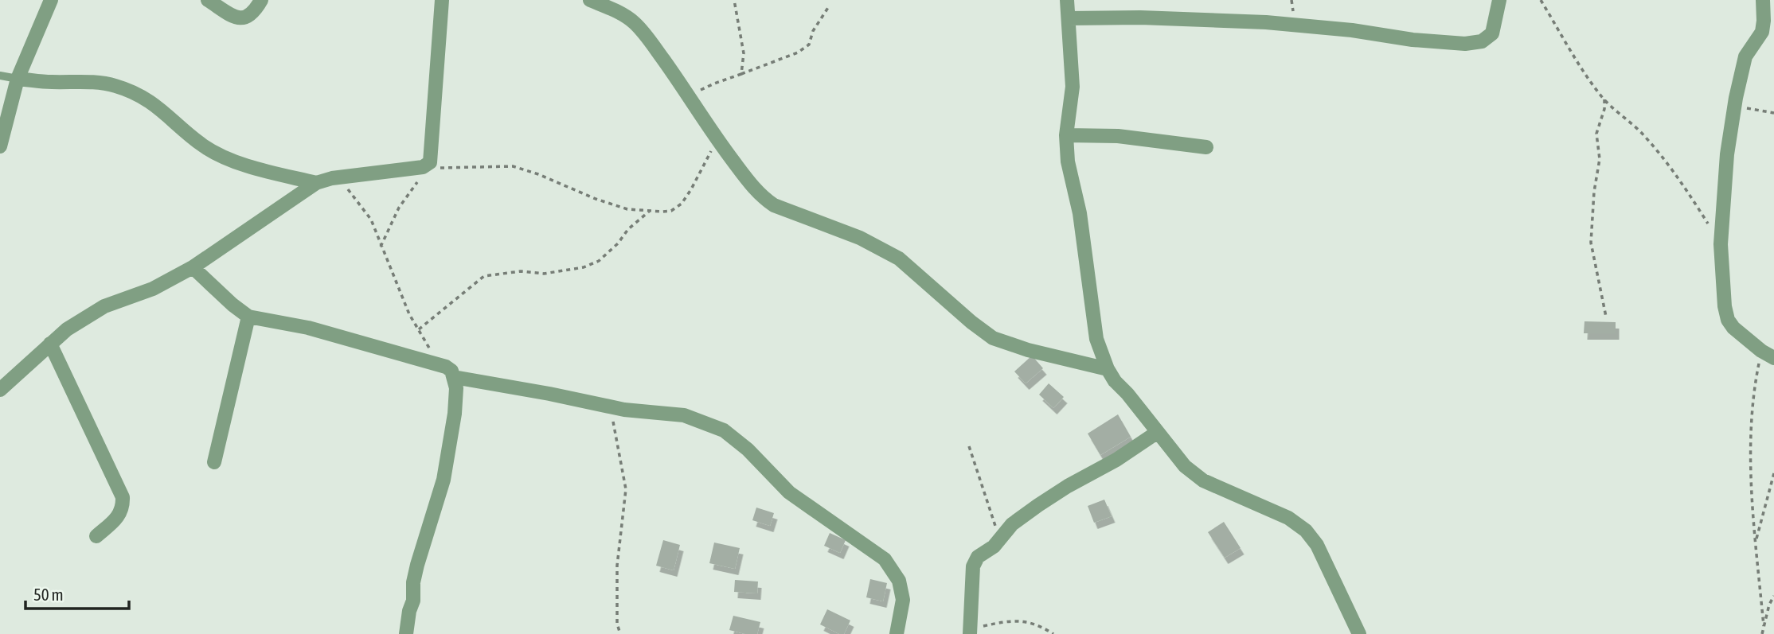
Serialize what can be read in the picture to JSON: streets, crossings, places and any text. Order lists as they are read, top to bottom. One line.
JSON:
{"scale_bar":"50 m"}
